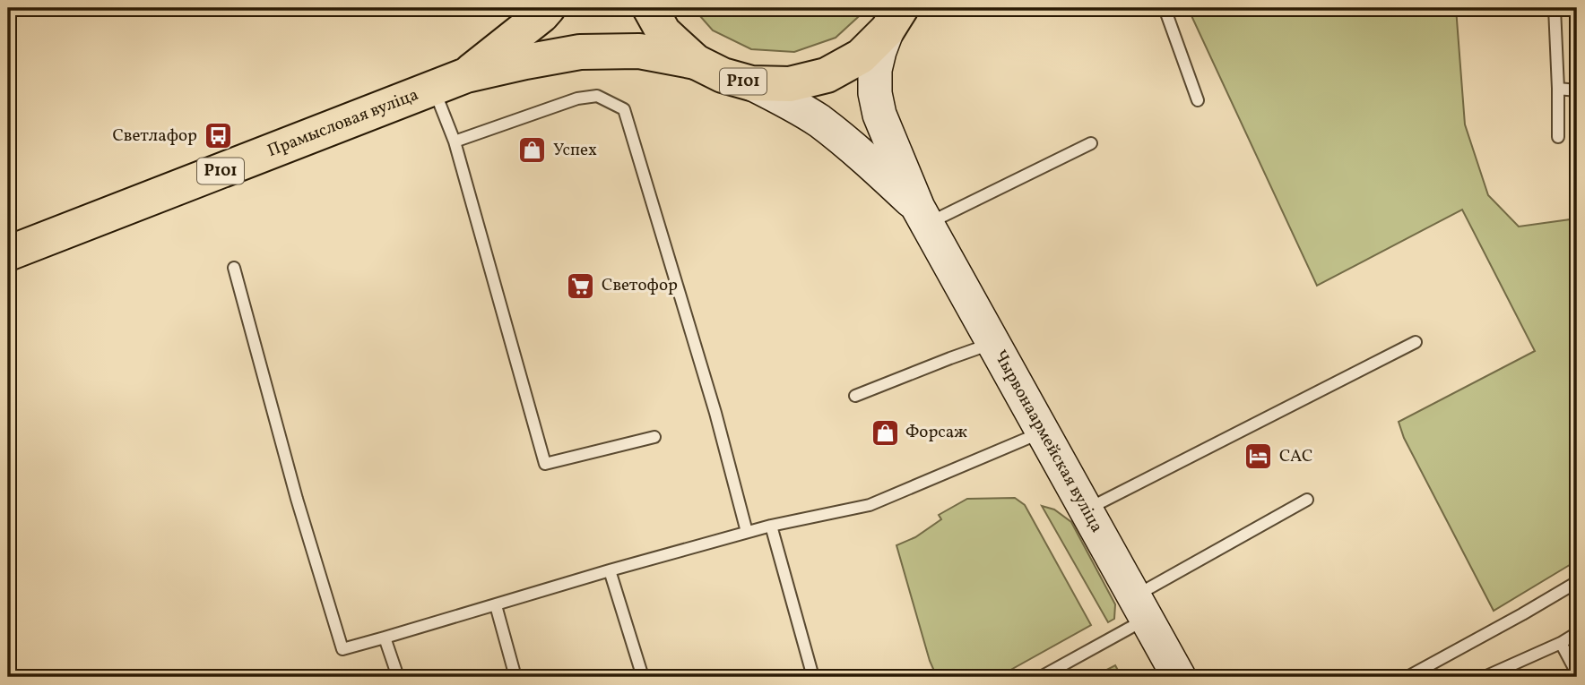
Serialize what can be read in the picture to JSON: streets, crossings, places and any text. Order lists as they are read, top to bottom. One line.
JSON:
{"streets":{"main road":["Р101","Прамысловая вуліца","Чырвонаармейская вуліца"]},"crossings":[["Р101","Прамысловая вуліца"],["Р101","Чырвонаармейская вуліца"]],"places":{"bus stop":["Светлафор"],"shop":["Успех","Форсаж"],"supermarket":["Светофор"],"hotel":["САС"]}}
